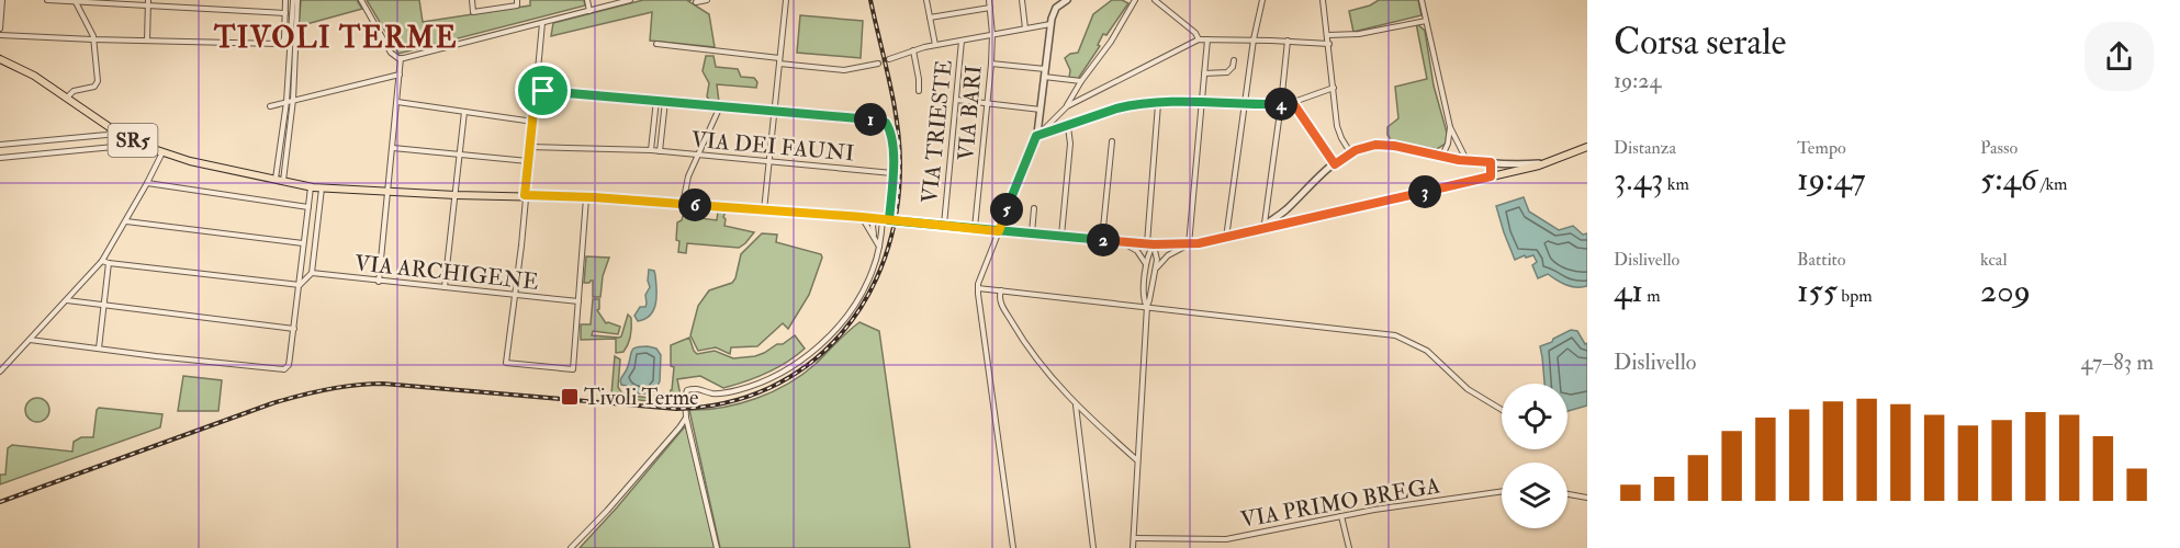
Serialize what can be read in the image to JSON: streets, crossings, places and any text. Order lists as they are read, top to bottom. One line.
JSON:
{"streets":{"main road":["SR5"],"street":["VIA BARI","VIA TRIESTE","VIA DEI FAUNI","VIA ARCHIGENE","VIA PRIMO BREGA"]},"crossings":[["VIA BARI","SR5"],["VIA TRIESTE","SR5"]],"districts":["TIVOLI TERME"],"places":{"transit":["Tivoli Terme"]},"page":{"heading":["Corsa serale","19:24"],"pins":["4","1","3","6","5","2"],"stats":[["Distanza","3.43 km"],["Tempo","19:47"],["Passo","5:46 /km"],["Dislivello","41 m"],["Battito","155 bpm"],["kcal","209"]],"chart":["Dislivello","47–83 m"]}}
